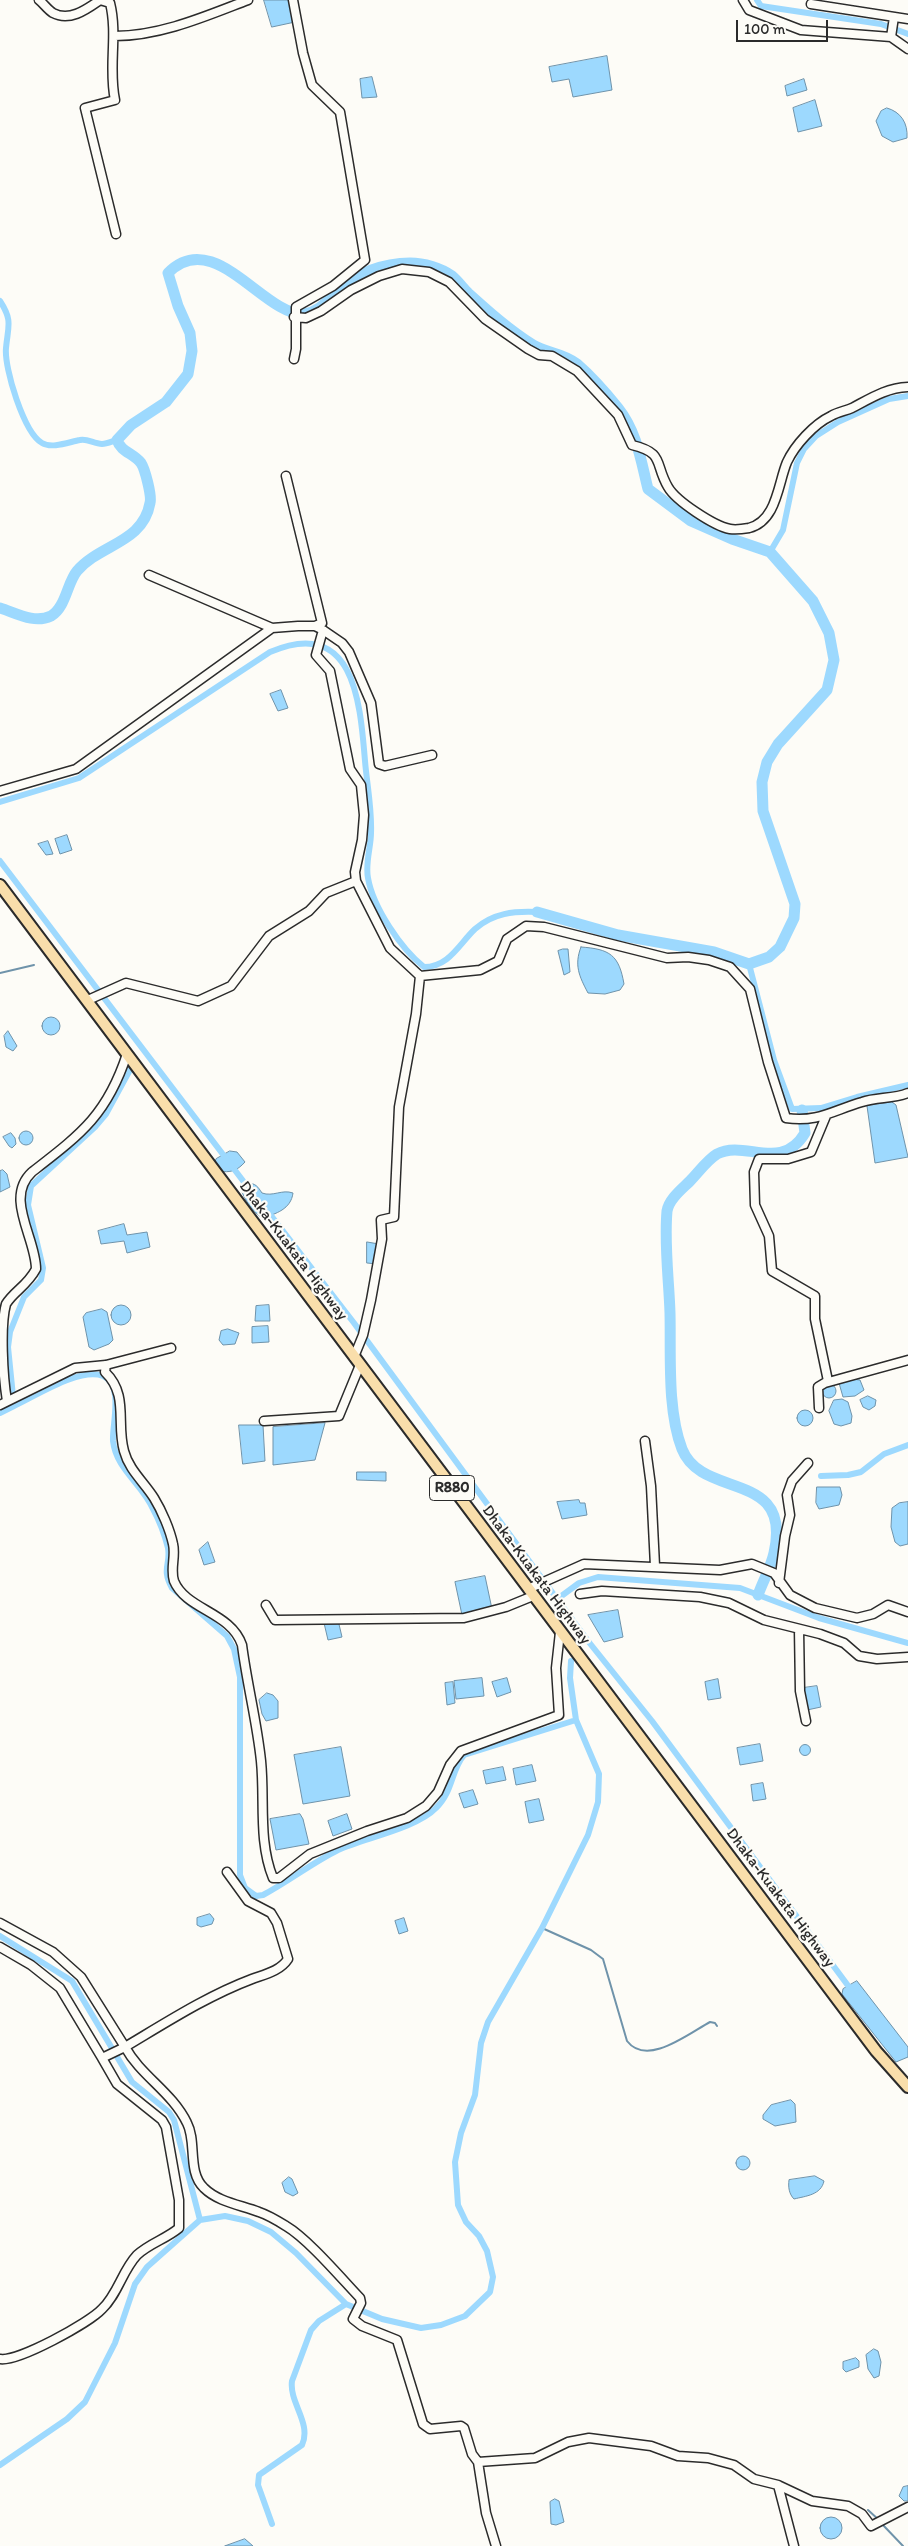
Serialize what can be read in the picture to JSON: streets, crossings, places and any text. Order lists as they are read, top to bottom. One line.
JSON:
{"streets":{"main road":["Dhaka-Kuakata Highway","R880"]},"scale_bar":"100 m"}
